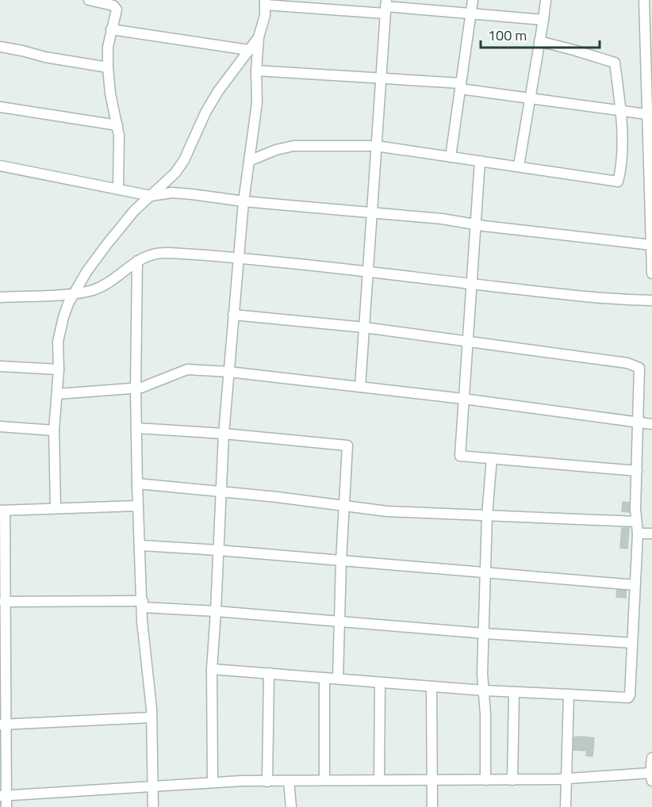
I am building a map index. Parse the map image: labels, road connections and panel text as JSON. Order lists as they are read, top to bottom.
{
  "scale_bar": "100 m"
}
